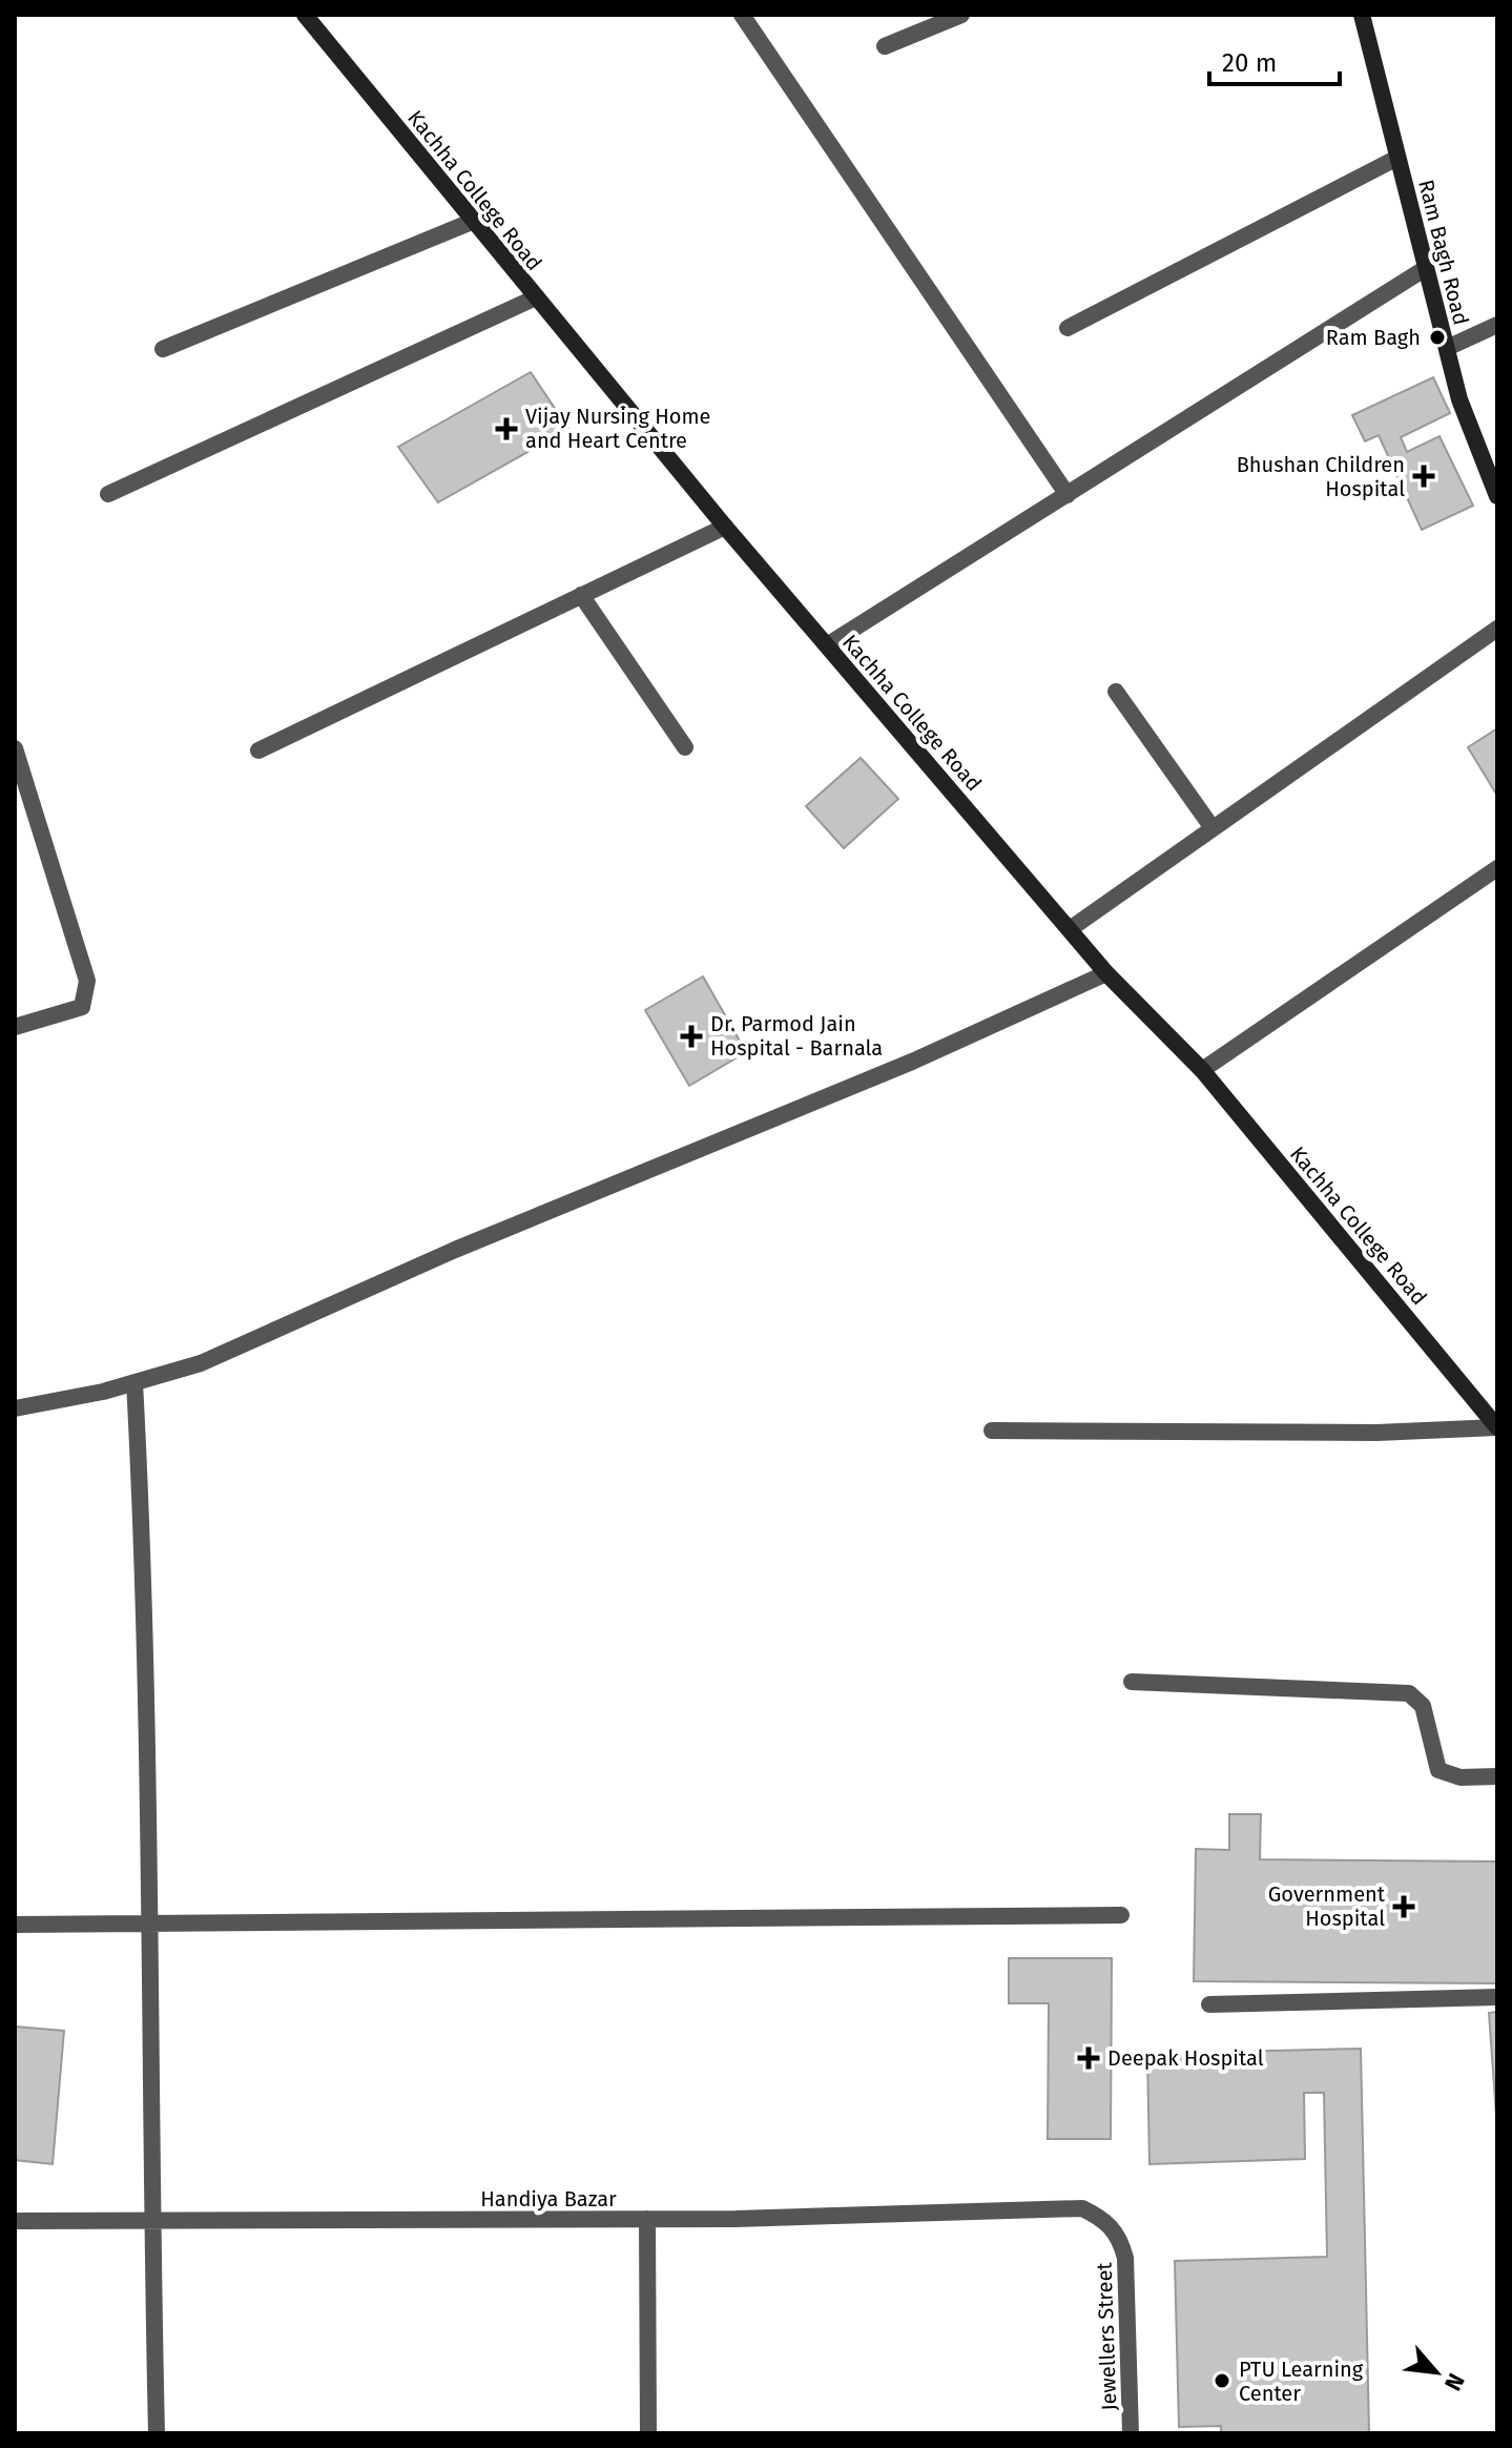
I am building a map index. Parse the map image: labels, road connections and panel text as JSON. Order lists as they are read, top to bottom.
{
  "streets": {
    "street": [
      "Kachha College Road",
      "Ram Bagh Road",
      "Handiya Bazar",
      "Jewellers Street"
    ]
  },
  "crossings": [
    ["Handiya Bazar", "Jewellers Street"]
  ],
  "places": {
    "other": ["Ram Bagh", "PTU Learning Center"],
    "health": [
      "Vijay Nursing Home and Heart Centre",
      "Bhushan Children Hospital",
      "Dr. Parmod Jain Hospital - Barnala",
      "Government Hospital",
      "Deepak Hospital"
    ]
  },
  "scale_bar": "20 m",
  "north": "bottom right"
}
